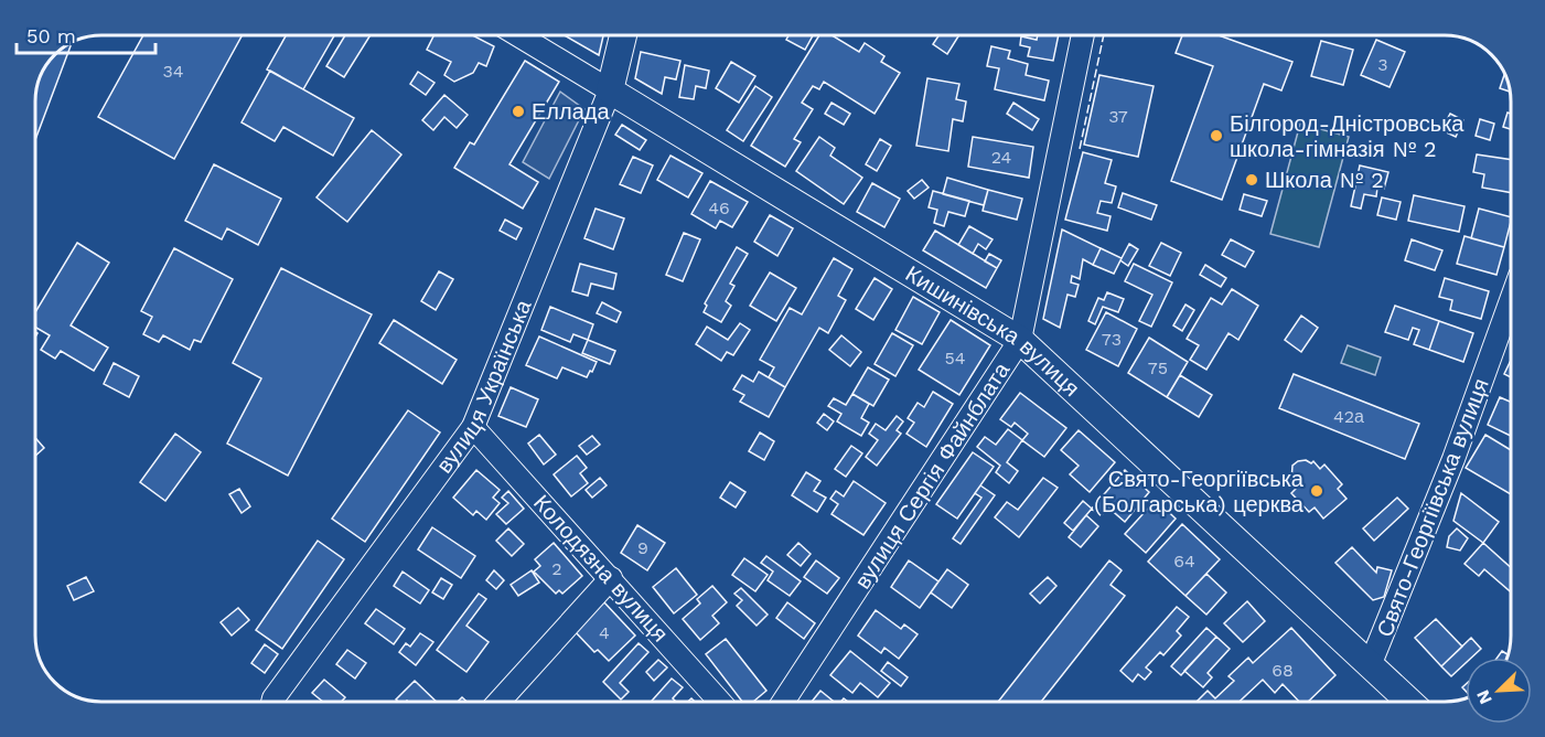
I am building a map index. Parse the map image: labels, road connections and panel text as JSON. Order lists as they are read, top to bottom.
{
  "streets": {
    "main road": ["Кишинівська вулиця", "вулиця Українська"],
    "street": ["вулиця Сергія Файнблата", "Свято-Георгіївська вулиця", "Колодязна вулиця"]
  },
  "crossings": [
    ["Кишинівська вулиця", "вулиця Українська"],
    ["Кишинівська вулиця", "вулиця Сергія Файнблата"],
    ["Кишинівська вулиця", "Свято-Георгіївська вулиця"],
    ["вулиця Українська", "Колодязна вулиця"]
  ],
  "places": [
    "Еллада",
    "Білгород-Дністровська школа-гімназія № 2",
    "Школа № 2",
    "Свято-Георгіївська (Болгарська) церква"
  ],
  "house_numbers": [
    "3",
    "34",
    "37",
    "24",
    "46",
    "73",
    "54",
    "75",
    "42а",
    "9",
    "64",
    "2",
    "4",
    "68"
  ],
  "scale_bar": "50 m",
  "north": "bottom left"
}
